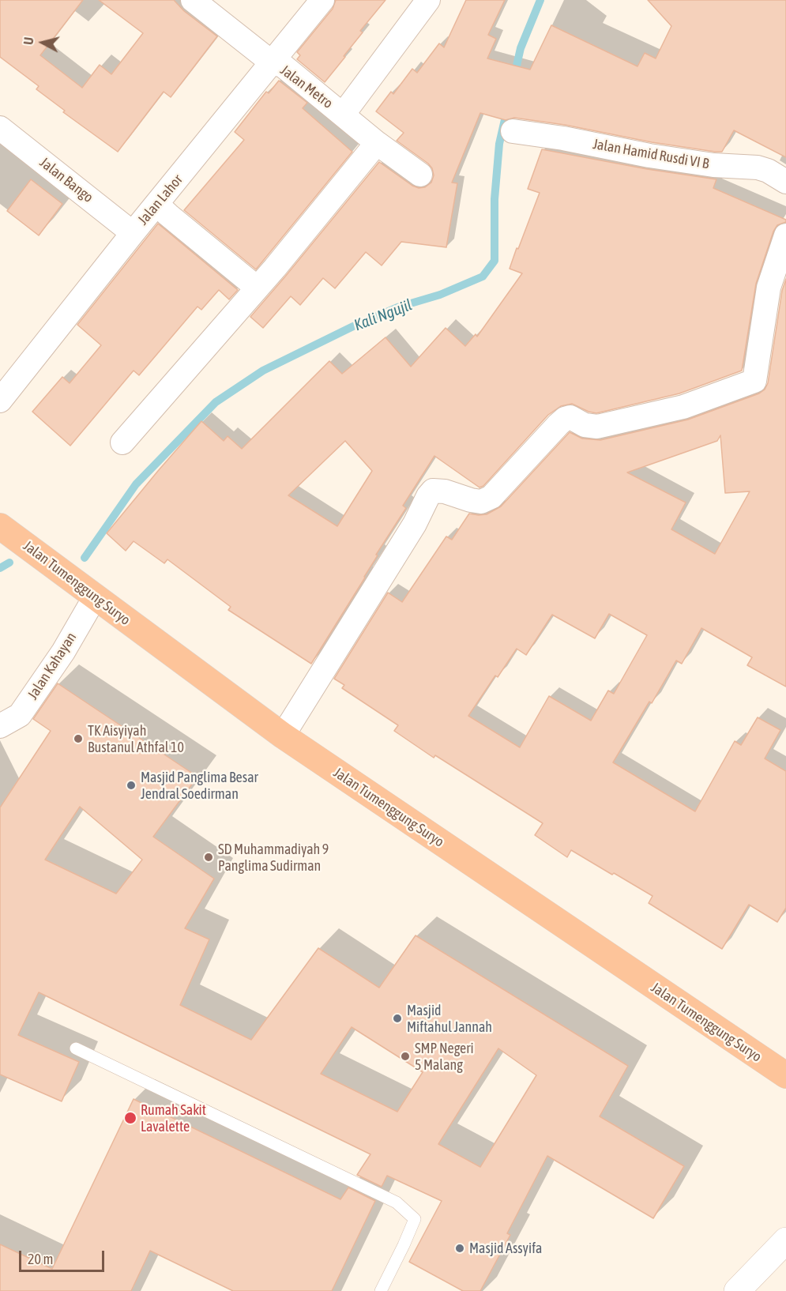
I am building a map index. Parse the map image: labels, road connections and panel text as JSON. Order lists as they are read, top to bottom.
{
  "streets": {
    "highway": ["Jalan Tumenggung Suryo"],
    "street": [
      "Jalan Metro",
      "Jalan Hamid Rusdi VI B",
      "Jalan Bango",
      "Jalan Lahor",
      "Jalan Kahayan"
    ]
  },
  "crossings": [
    ["Jalan Metro", "Jalan Lahor"],
    ["Jalan Bango", "Jalan Lahor"],
    ["Jalan Tumenggung Suryo", "Jalan Kahayan"]
  ],
  "water": ["Kali Ngujil"],
  "places": [
    "TK Aisyiyah Bustanul Athfal 10",
    "Masjid Panglima Besar Jendral Soedirman",
    "SD Muhammadiyah 9 Panglima Sudirman",
    "Masjid Miftahul Jannah",
    "SMP Negeri 5 Malang",
    "Rumah Sakit Lavalette",
    "Masjid Assyifa"
  ],
  "scale_bar": "20 m",
  "north": "left"
}
